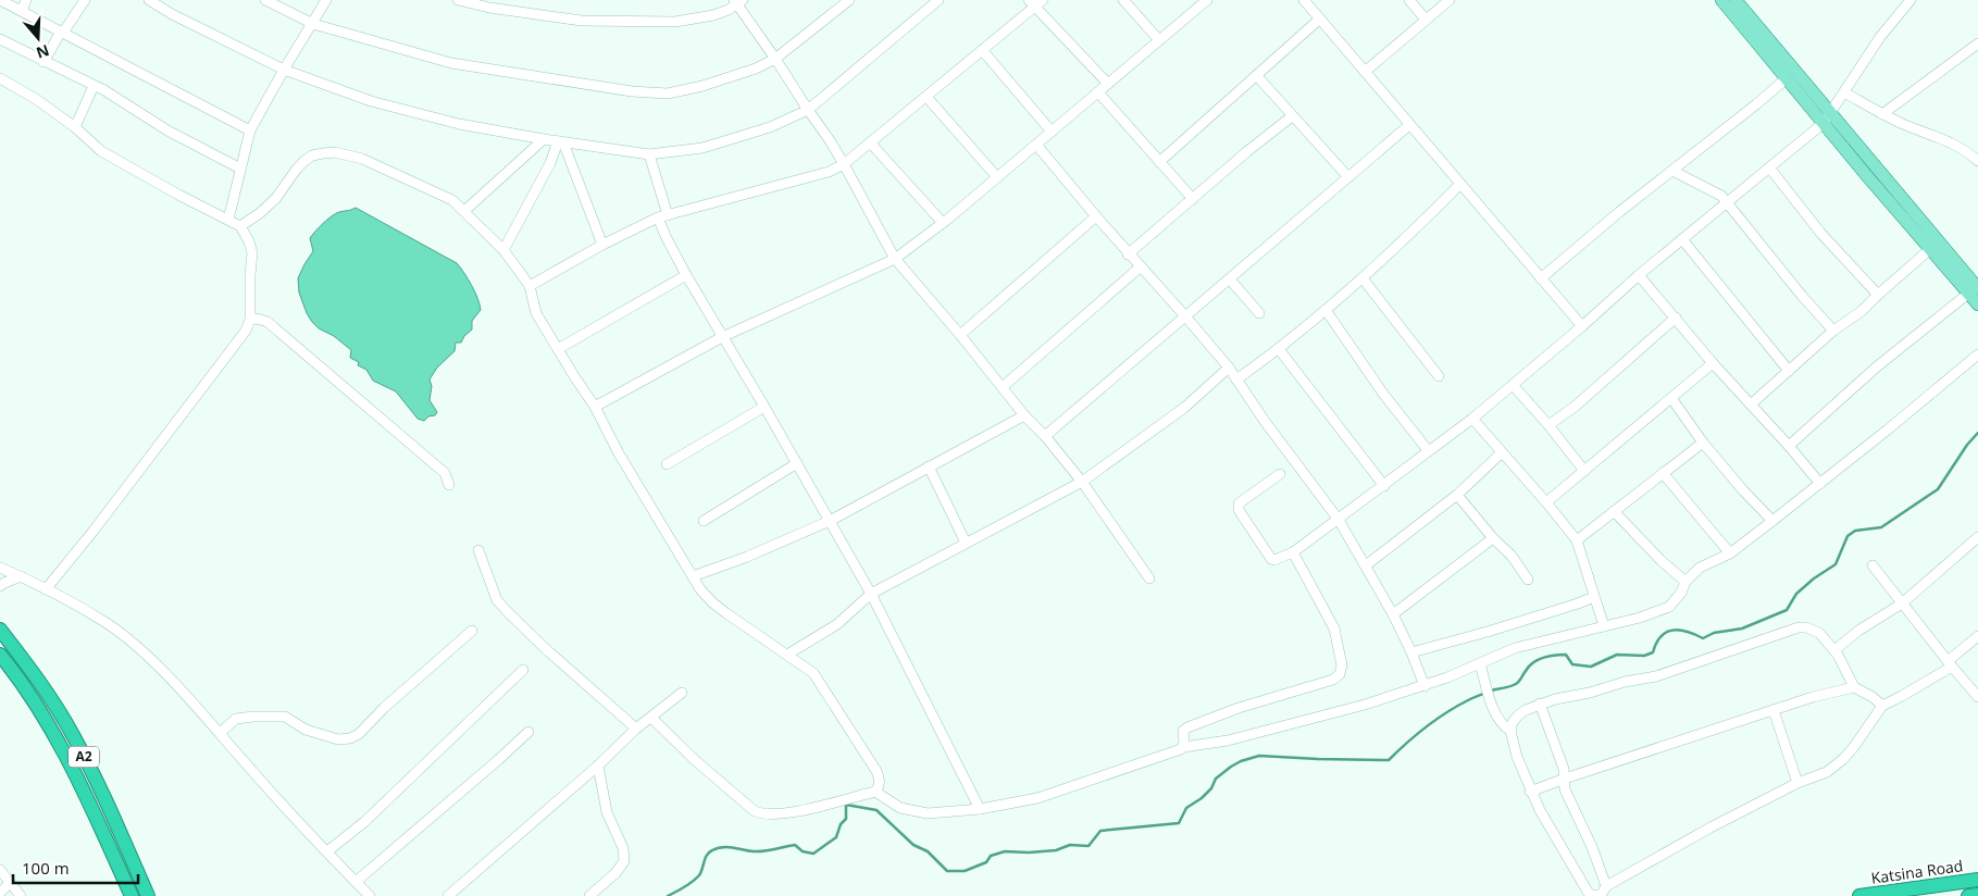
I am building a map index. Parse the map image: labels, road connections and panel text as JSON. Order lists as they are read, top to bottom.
{
  "streets": {
    "highway": ["A2", "Katsina Road"]
  },
  "scale_bar": "100 m",
  "north": "bottom"
}
